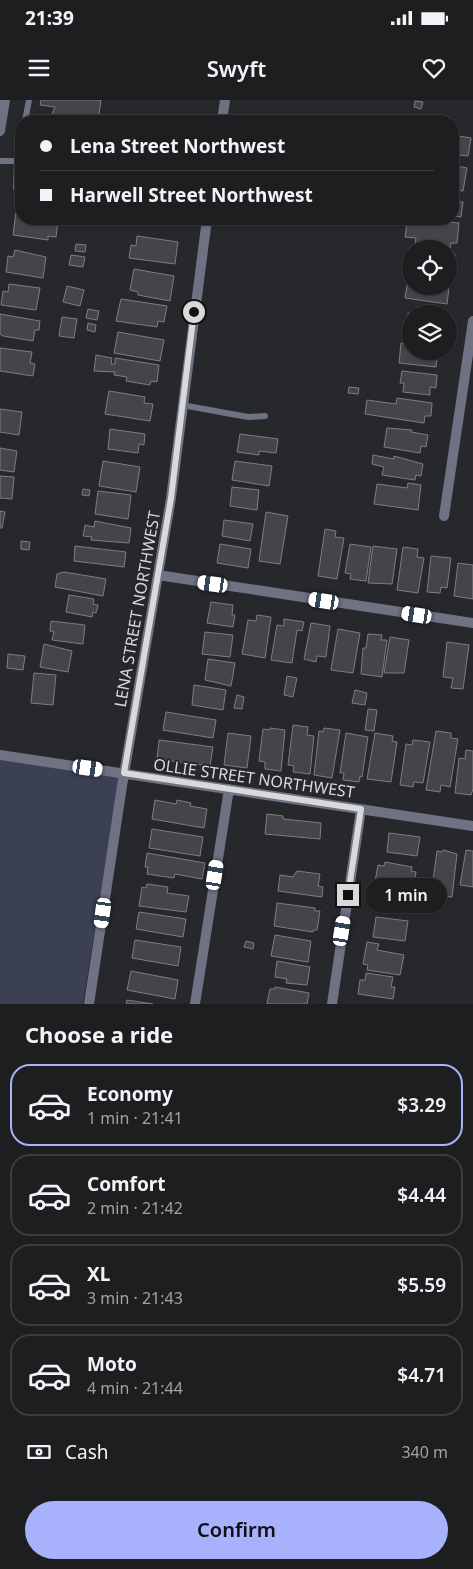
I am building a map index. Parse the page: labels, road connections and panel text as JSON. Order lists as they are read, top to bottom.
{
  "streets": {
    "street": ["LENA STREET NORTHWEST", "OLLIE STREET NORTHWEST"]
  },
  "crossings": [
    ["LENA STREET NORTHWEST", "OLLIE STREET NORTHWEST"]
  ],
  "page": {
    "status": "21:39",
    "header": "Swyft",
    "banner": ["Lena Street Northwest", "Harwell Street Northwest"],
    "bubble": "1 min",
    "heading": "Choose a ride",
    "list": [
      {
        "name": "Economy",
        "note": "1 min · 21:41",
        "value": "$3.29"
      },
      {
        "name": "Comfort",
        "note": "2 min · 21:42",
        "value": "$4.44"
      },
      {
        "name": "XL",
        "note": "3 min · 21:43",
        "value": "$5.59"
      },
      {
        "name": "Moto",
        "note": "4 min · 21:44",
        "value": "$4.71"
      }
    ],
    "pay": ["Cash", "340 m"],
    "buttons": "Confirm"
  }
}
